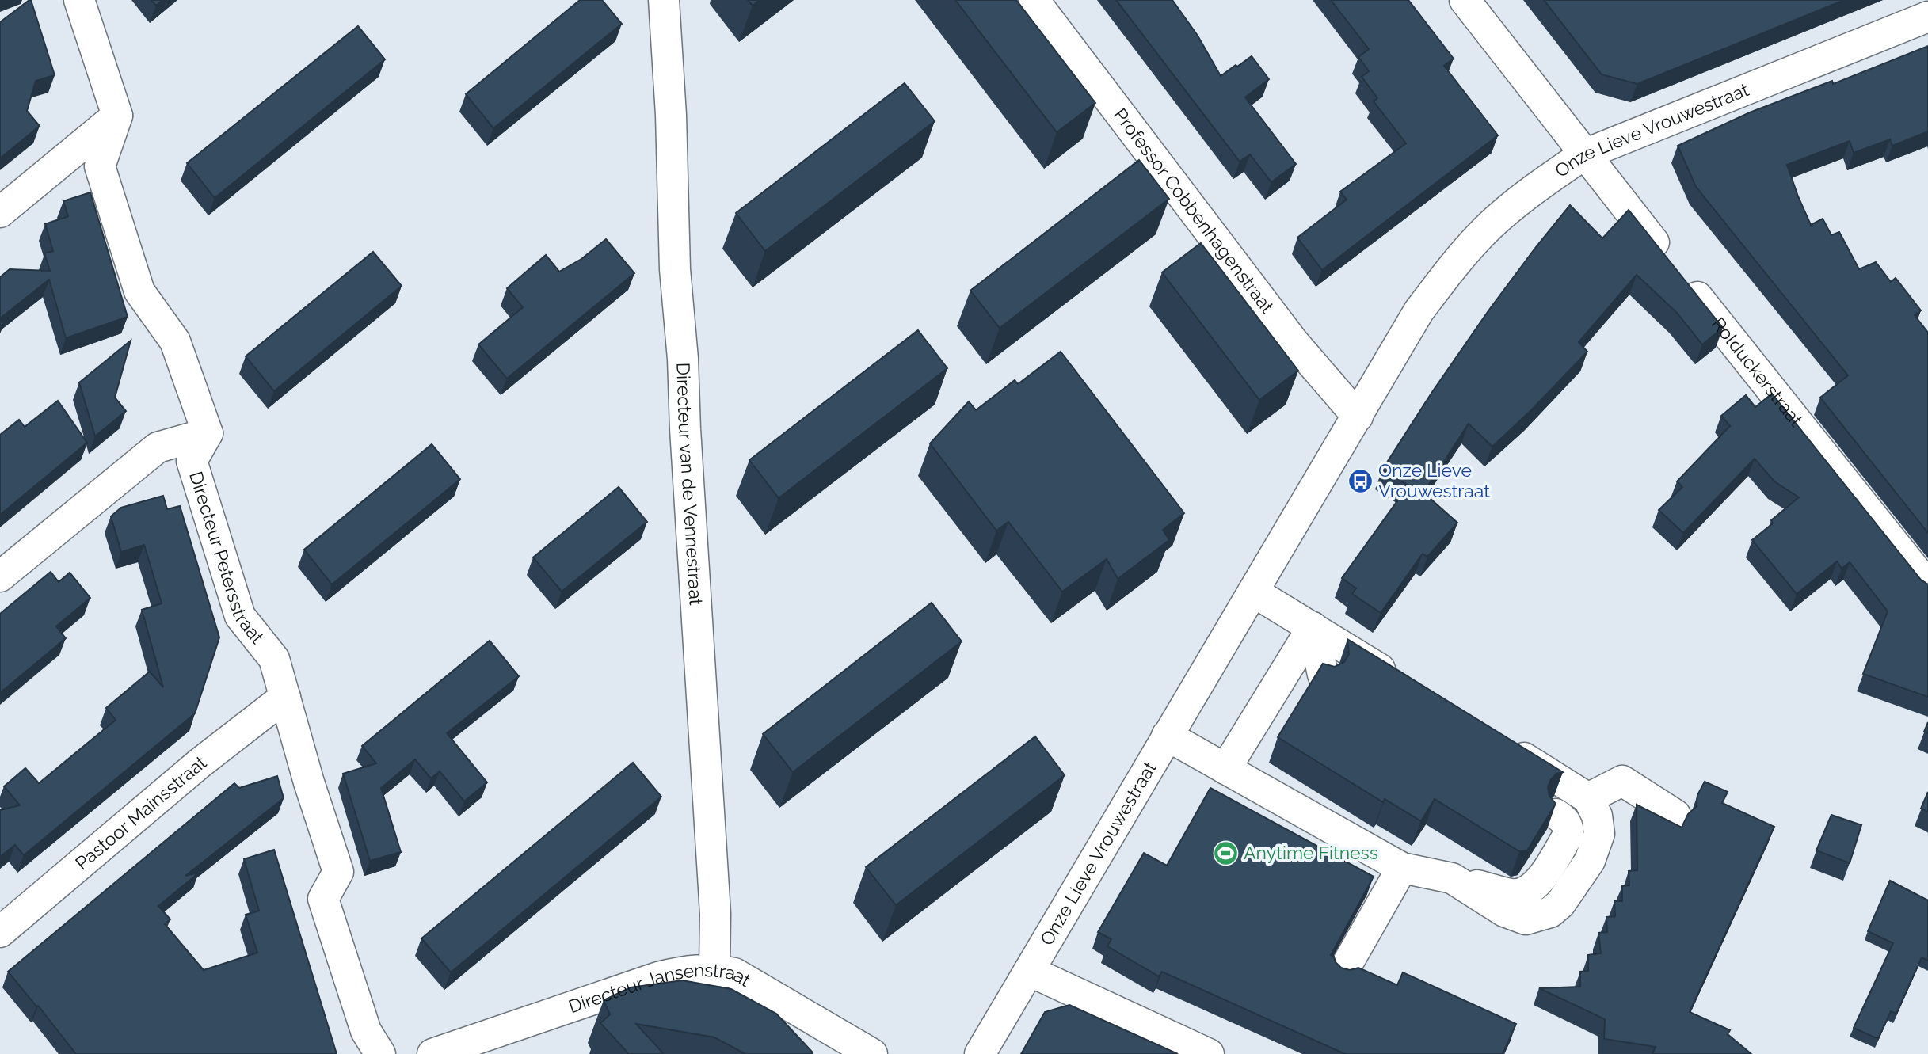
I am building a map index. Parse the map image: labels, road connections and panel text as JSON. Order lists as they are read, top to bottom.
{
  "streets": {
    "street": [
      "Onze Lieve Vrouwestraat",
      "Professor Cobbenhagenstraat",
      "Rolduckerstraat",
      "Directeur van de Vennestraat",
      "Directeur Petersstraat",
      "Pastoor Mainsstraat",
      "Directeur Jansenstraat"
    ]
  },
  "crossings": [
    ["Onze Lieve Vrouwestraat", "Professor Cobbenhagenstraat"],
    ["Onze Lieve Vrouwestraat", "Rolduckerstraat"],
    ["Directeur van de Vennestraat", "Directeur Jansenstraat"],
    ["Directeur Petersstraat", "Pastoor Mainsstraat"]
  ],
  "places": {
    "bus stop": ["Onze Lieve Vrouwestraat"],
    "sports": ["Anytime Fitness"]
  }
}
